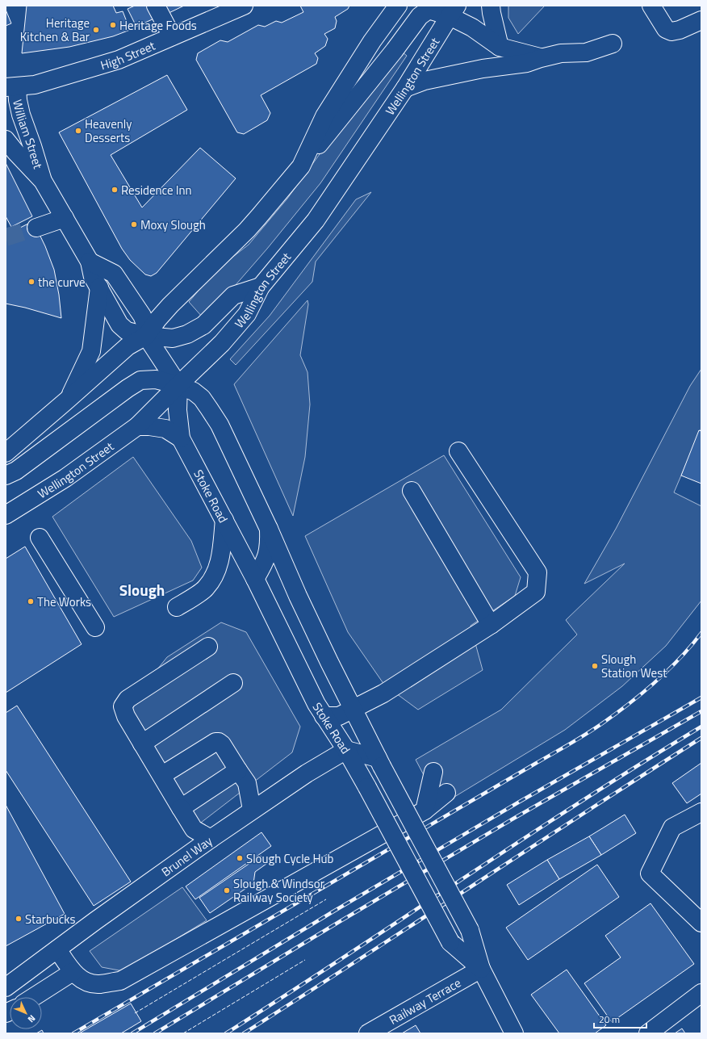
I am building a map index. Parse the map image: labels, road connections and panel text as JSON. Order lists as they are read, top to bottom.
{
  "streets": {
    "main road": [
      "High Street",
      "Wellington Street",
      "William Street",
      "Stoke Road",
      "Brunel Way",
      "Railway Terrace"
    ]
  },
  "crossings": [
    ["High Street", "William Street"],
    ["Wellington Street", "William Street"],
    ["Wellington Street", "Stoke Road"],
    ["Stoke Road", "Brunel Way"],
    ["Stoke Road", "Railway Terrace"]
  ],
  "districts": ["Slough"],
  "places": [
    "Heritage Foods",
    "Heritage Kitchen & Bar",
    "Heavenly Desserts",
    "Residence Inn",
    "Moxy Slough",
    "the curve",
    "The Works",
    "Slough Station West",
    "Slough Cycle Hub",
    "Slough & Windsor Railway Society",
    "Starbucks"
  ],
  "scale_bar": "20 m",
  "north": "bottom right"
}
